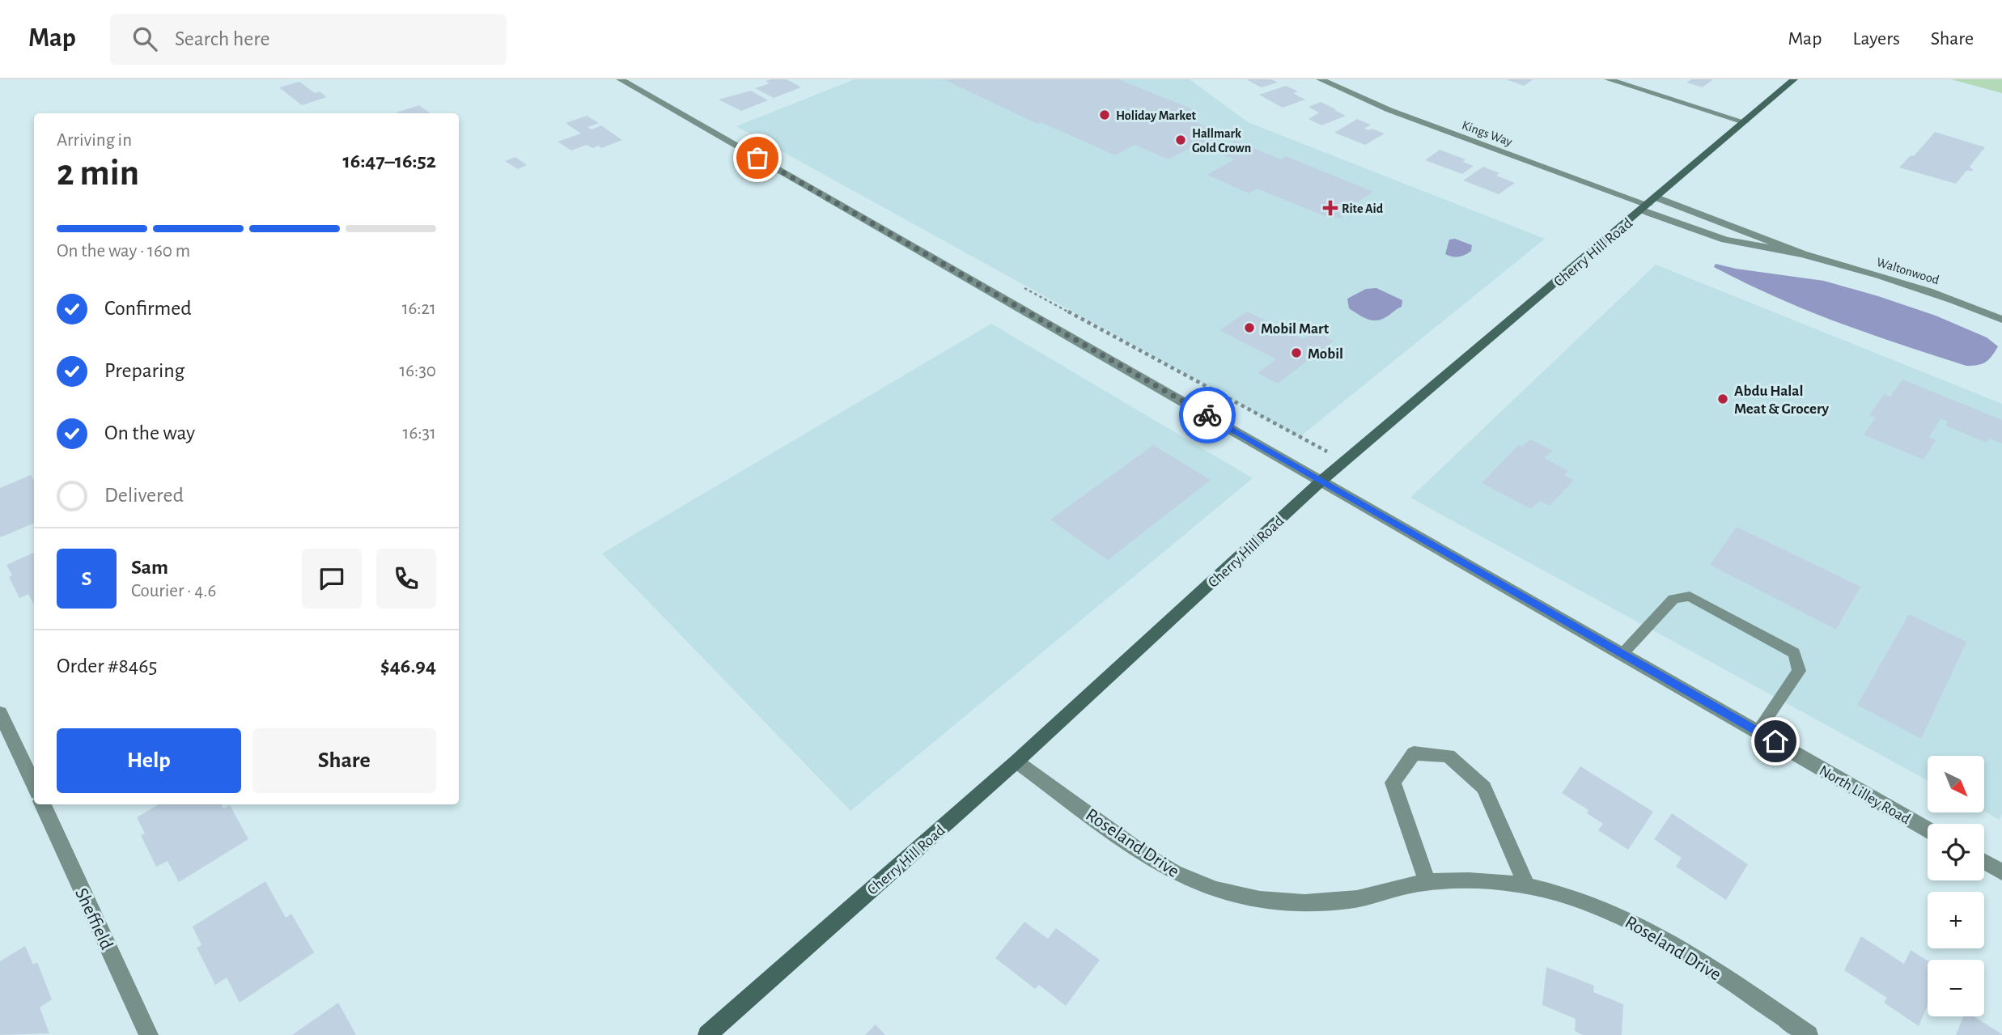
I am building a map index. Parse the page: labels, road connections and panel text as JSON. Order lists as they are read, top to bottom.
{
  "streets": {
    "main road": ["Cherry Hill Road"],
    "street": [
      "Kings Way",
      "Waltonwood",
      "North Lilley Road",
      "Roseland Drive",
      "Sheffield"
    ]
  },
  "crossings": [
    ["Kings Way", "Cherry Hill Road"],
    ["Kings Way", "Waltonwood"],
    ["Cherry Hill Road", "Waltonwood"],
    ["Cherry Hill Road", "North Lilley Road"],
    ["Cherry Hill Road", "Roseland Drive"]
  ],
  "places": {
    "other": [
      "Holiday Market",
      "Hallmark Gold Crown",
      "Mobil Mart",
      "Mobil",
      "Abdu Halal Meat & Grocery"
    ],
    "health": ["Rite Aid"]
  },
  "north": "bottom right",
  "page": {
    "header": "Map",
    "search": "Search here",
    "nav": ["Map", "Layers", "Share"],
    "heading": ["2 min", "Arriving in", "16:47–16:52"],
    "panel": [
      "Sam",
      "Courier · 4.6",
      "Order #8465",
      "$46.94"
    ],
    "bar": "On the way · 160 m",
    "list": [
      ["Confirmed", "16:21"],
      ["Preparing", "16:30"],
      ["On the way", "16:31"],
      "Delivered"
    ],
    "round": "S",
    "buttons": ["Help", "Share"],
    "map_buttons": ["+", "−"]
  }
}
